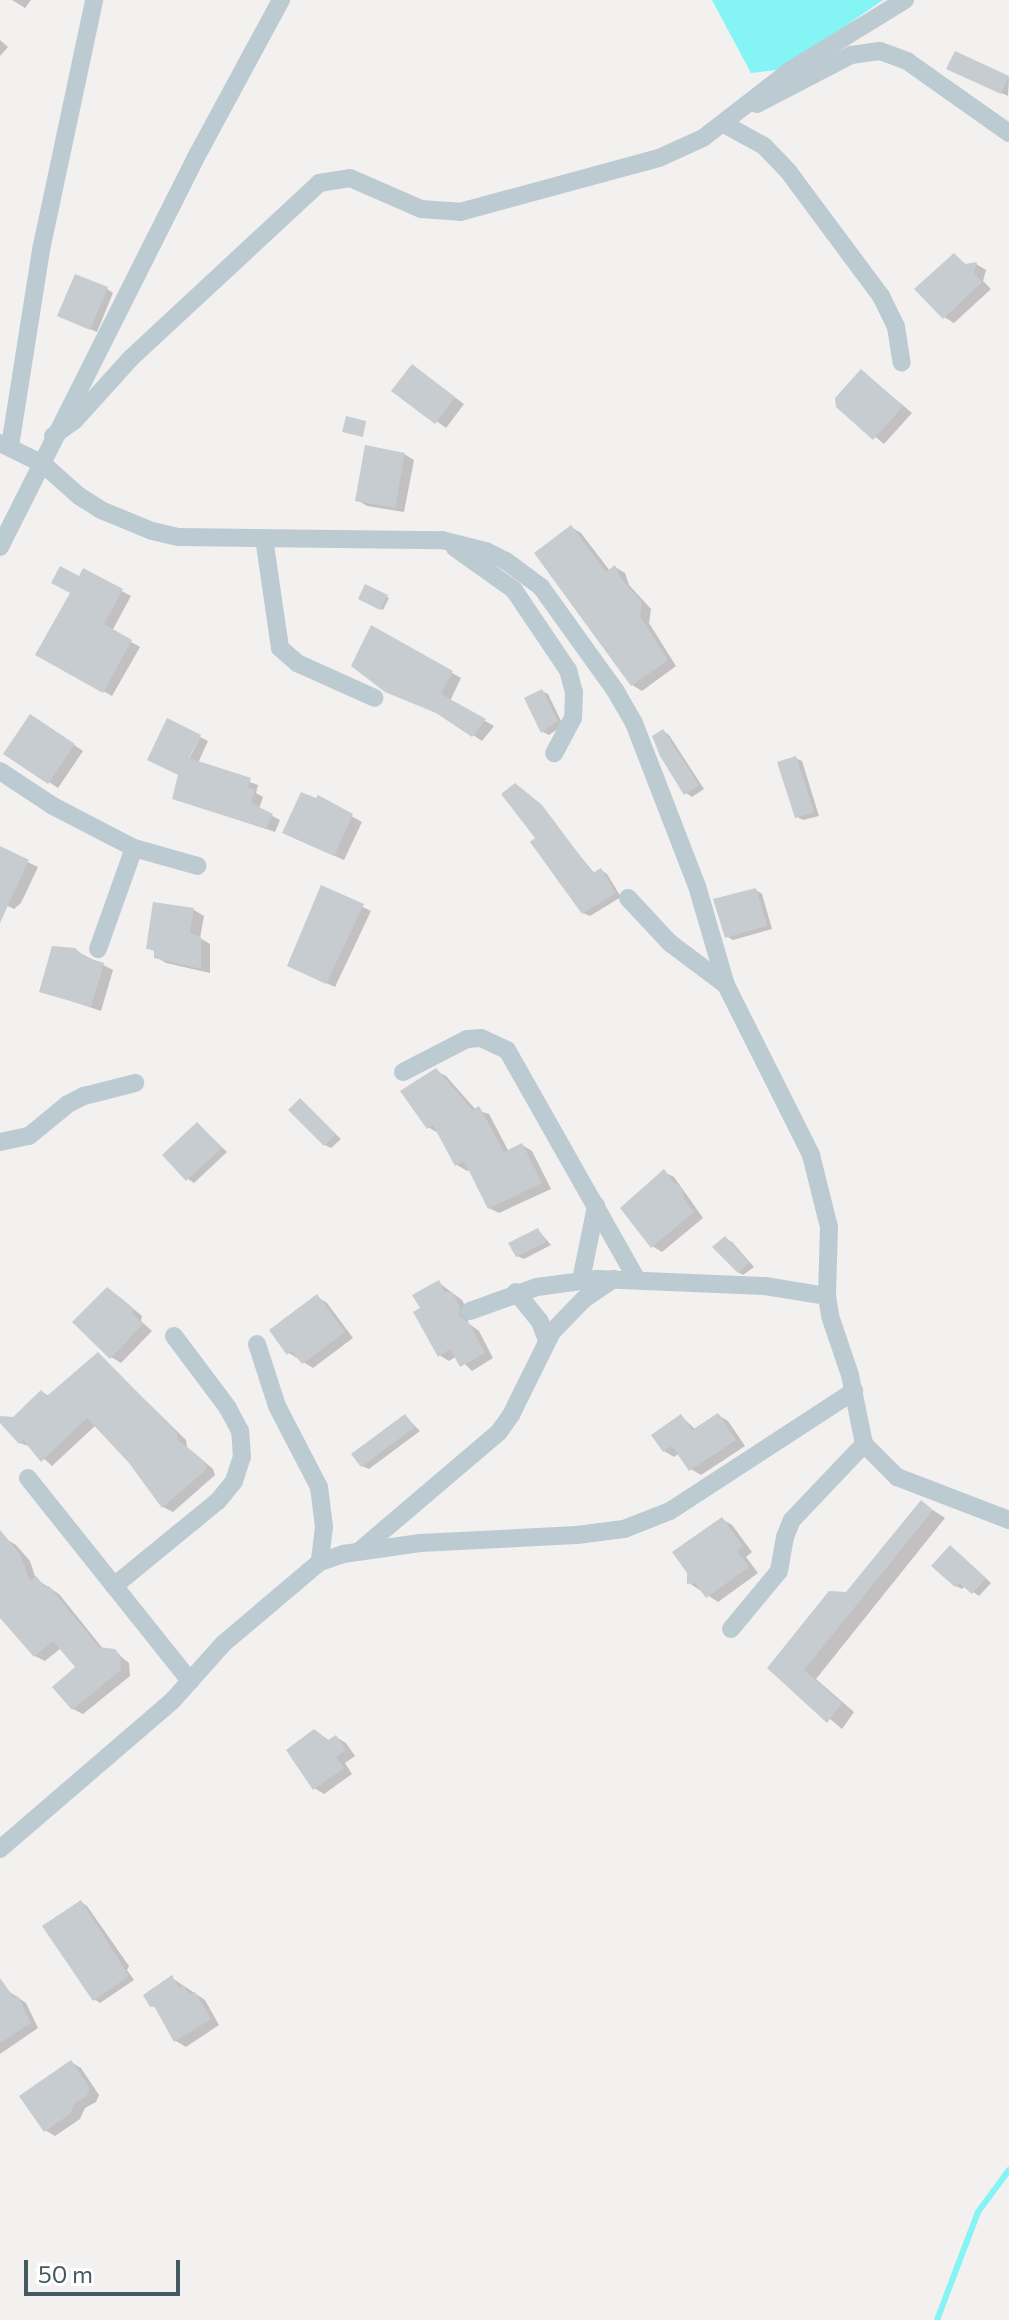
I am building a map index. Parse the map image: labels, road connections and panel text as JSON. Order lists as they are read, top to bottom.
{
  "scale_bar": "50 m"
}
